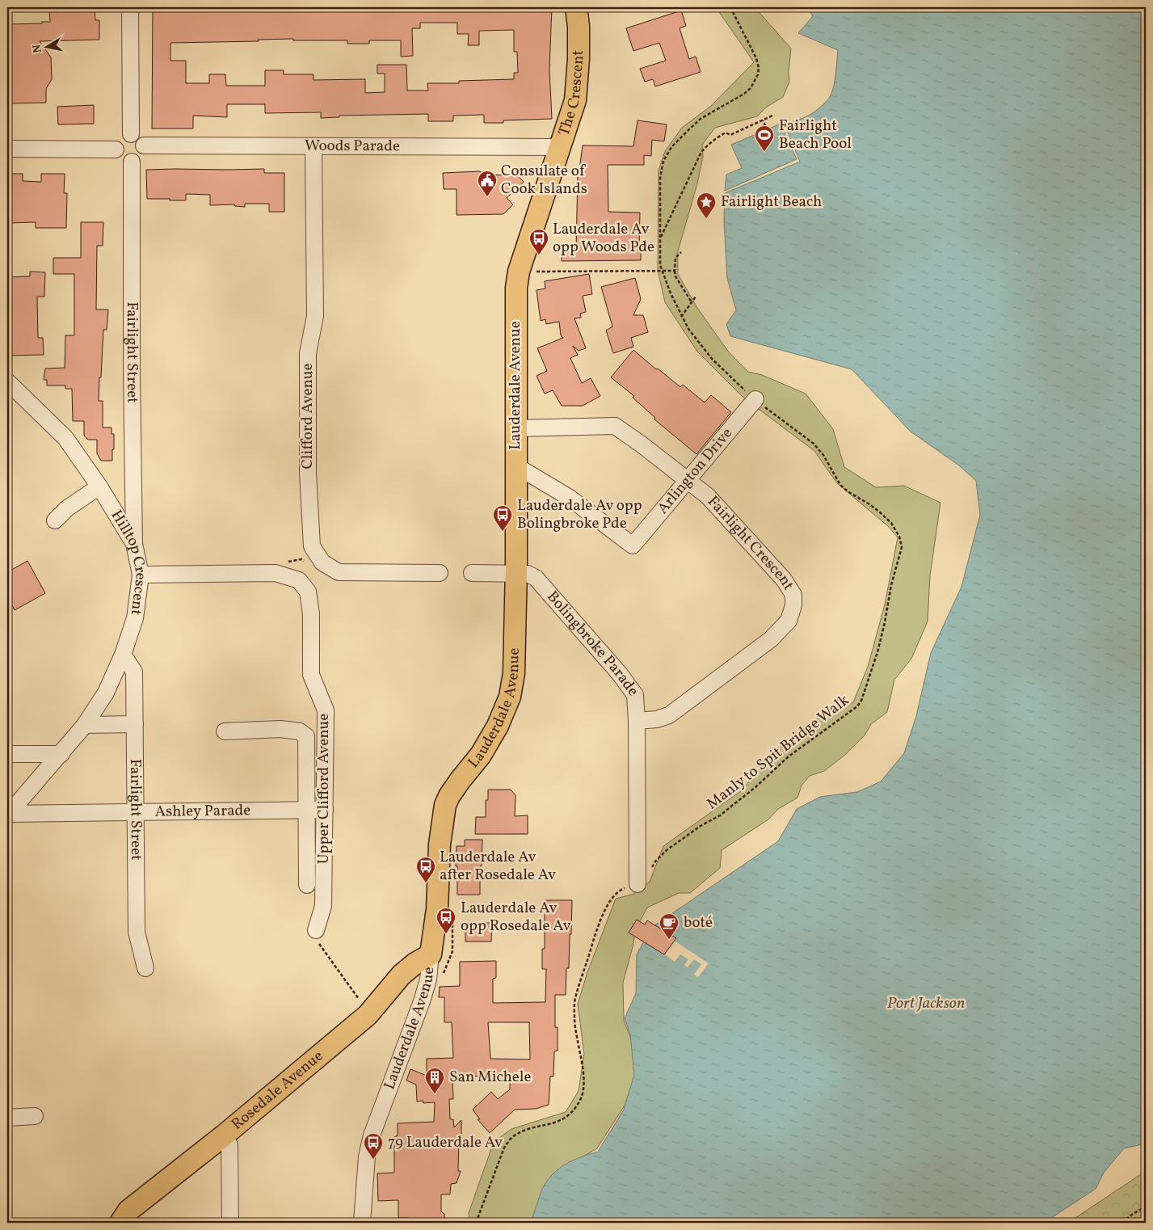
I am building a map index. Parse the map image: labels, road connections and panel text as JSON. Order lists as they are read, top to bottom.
{
  "streets": {
    "main road": ["The Crescent", "Lauderdale Avenue", "Rosedale Avenue"],
    "street": [
      "Woods Parade",
      "Fairlight Street",
      "Clifford Avenue",
      "Arlington Drive",
      "Fairlight Crescent",
      "Hilltop Crescent",
      "Bolingbroke Parade",
      "Upper Clifford Avenue",
      "Ashley Parade"
    ],
    "path": ["Manly to Spit Bridge Walk"]
  },
  "crossings": [
    ["The Crescent", "Woods Parade"],
    ["The Crescent", "Lauderdale Avenue"],
    ["Woods Parade", "Fairlight Street"],
    ["Woods Parade", "Clifford Avenue"],
    ["Fairlight Street", "Hilltop Crescent"],
    ["Fairlight Street", "Ashley Parade"],
    ["Lauderdale Avenue", "Arlington Drive"],
    ["Lauderdale Avenue", "Fairlight Crescent"],
    ["Lauderdale Avenue", "Bolingbroke Parade"],
    ["Lauderdale Avenue", "Rosedale Avenue"],
    ["Arlington Drive", "Fairlight Crescent"],
    ["Arlington Drive", "Manly to Spit Bridge Walk"],
    ["Fairlight Crescent", "Bolingbroke Parade"],
    ["Hilltop Crescent", "Upper Clifford Avenue"],
    ["Hilltop Crescent", "Ashley Parade"],
    ["Bolingbroke Parade", "Manly to Spit Bridge Walk"],
    ["Upper Clifford Avenue", "Ashley Parade"]
  ],
  "water": ["Port Jackson"],
  "places": {
    "sports": ["Fairlight Beach Pool"],
    "public building": ["Consulate of Cook Islands"],
    "place": ["Fairlight Beach"],
    "bus stop": [
      "Lauderdale Av opp Woods Pde",
      "Lauderdale Av opp Bolingbroke Pde",
      "Lauderdale Av after Rosedale Av",
      "Lauderdale Av opp Rosedale Av",
      "79 Lauderdale Av"
    ],
    "cafe": ["boté"],
    "building": ["San Michele"]
  },
  "north": "left"
}
